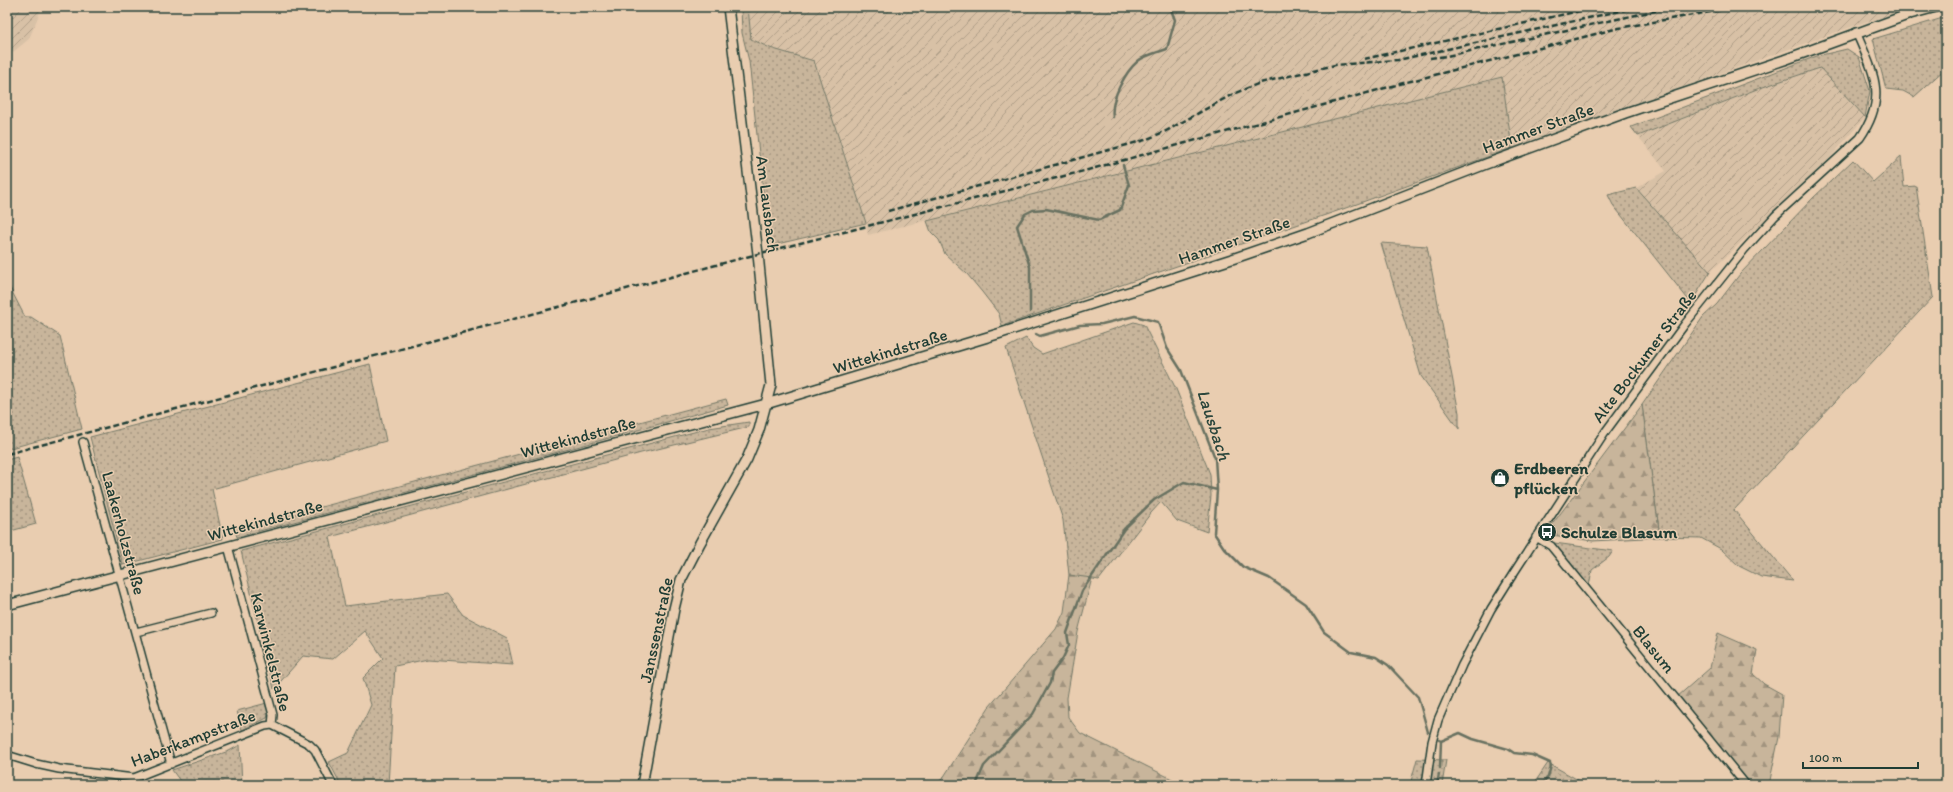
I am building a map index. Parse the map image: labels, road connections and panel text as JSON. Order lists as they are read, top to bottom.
{
  "streets": {
    "main road": [
      "Hammer Straße",
      "Am Lausbach",
      "Wittekindstraße",
      "Janssenstraße"
    ],
    "street": [
      "Alte Bockumer Straße",
      "Laakerholzstraße",
      "Blasum",
      "Karwinkelstraße",
      "Haberkampstraße"
    ]
  },
  "crossings": [
    ["Hammer Straße", "Wittekindstraße"],
    ["Hammer Straße", "Alte Bockumer Straße"],
    ["Am Lausbach", "Wittekindstraße"],
    ["Am Lausbach", "Janssenstraße"],
    ["Wittekindstraße", "Laakerholzstraße"],
    ["Wittekindstraße", "Janssenstraße"],
    ["Wittekindstraße", "Karwinkelstraße"],
    ["Alte Bockumer Straße", "Blasum"],
    ["Laakerholzstraße", "Haberkampstraße"],
    ["Karwinkelstraße", "Haberkampstraße"]
  ],
  "water": ["Lausbach"],
  "places": {
    "shop": ["Erdbeeren pflücken"],
    "bus stop": ["Schulze Blasum"]
  },
  "scale_bar": "100 m"
}
